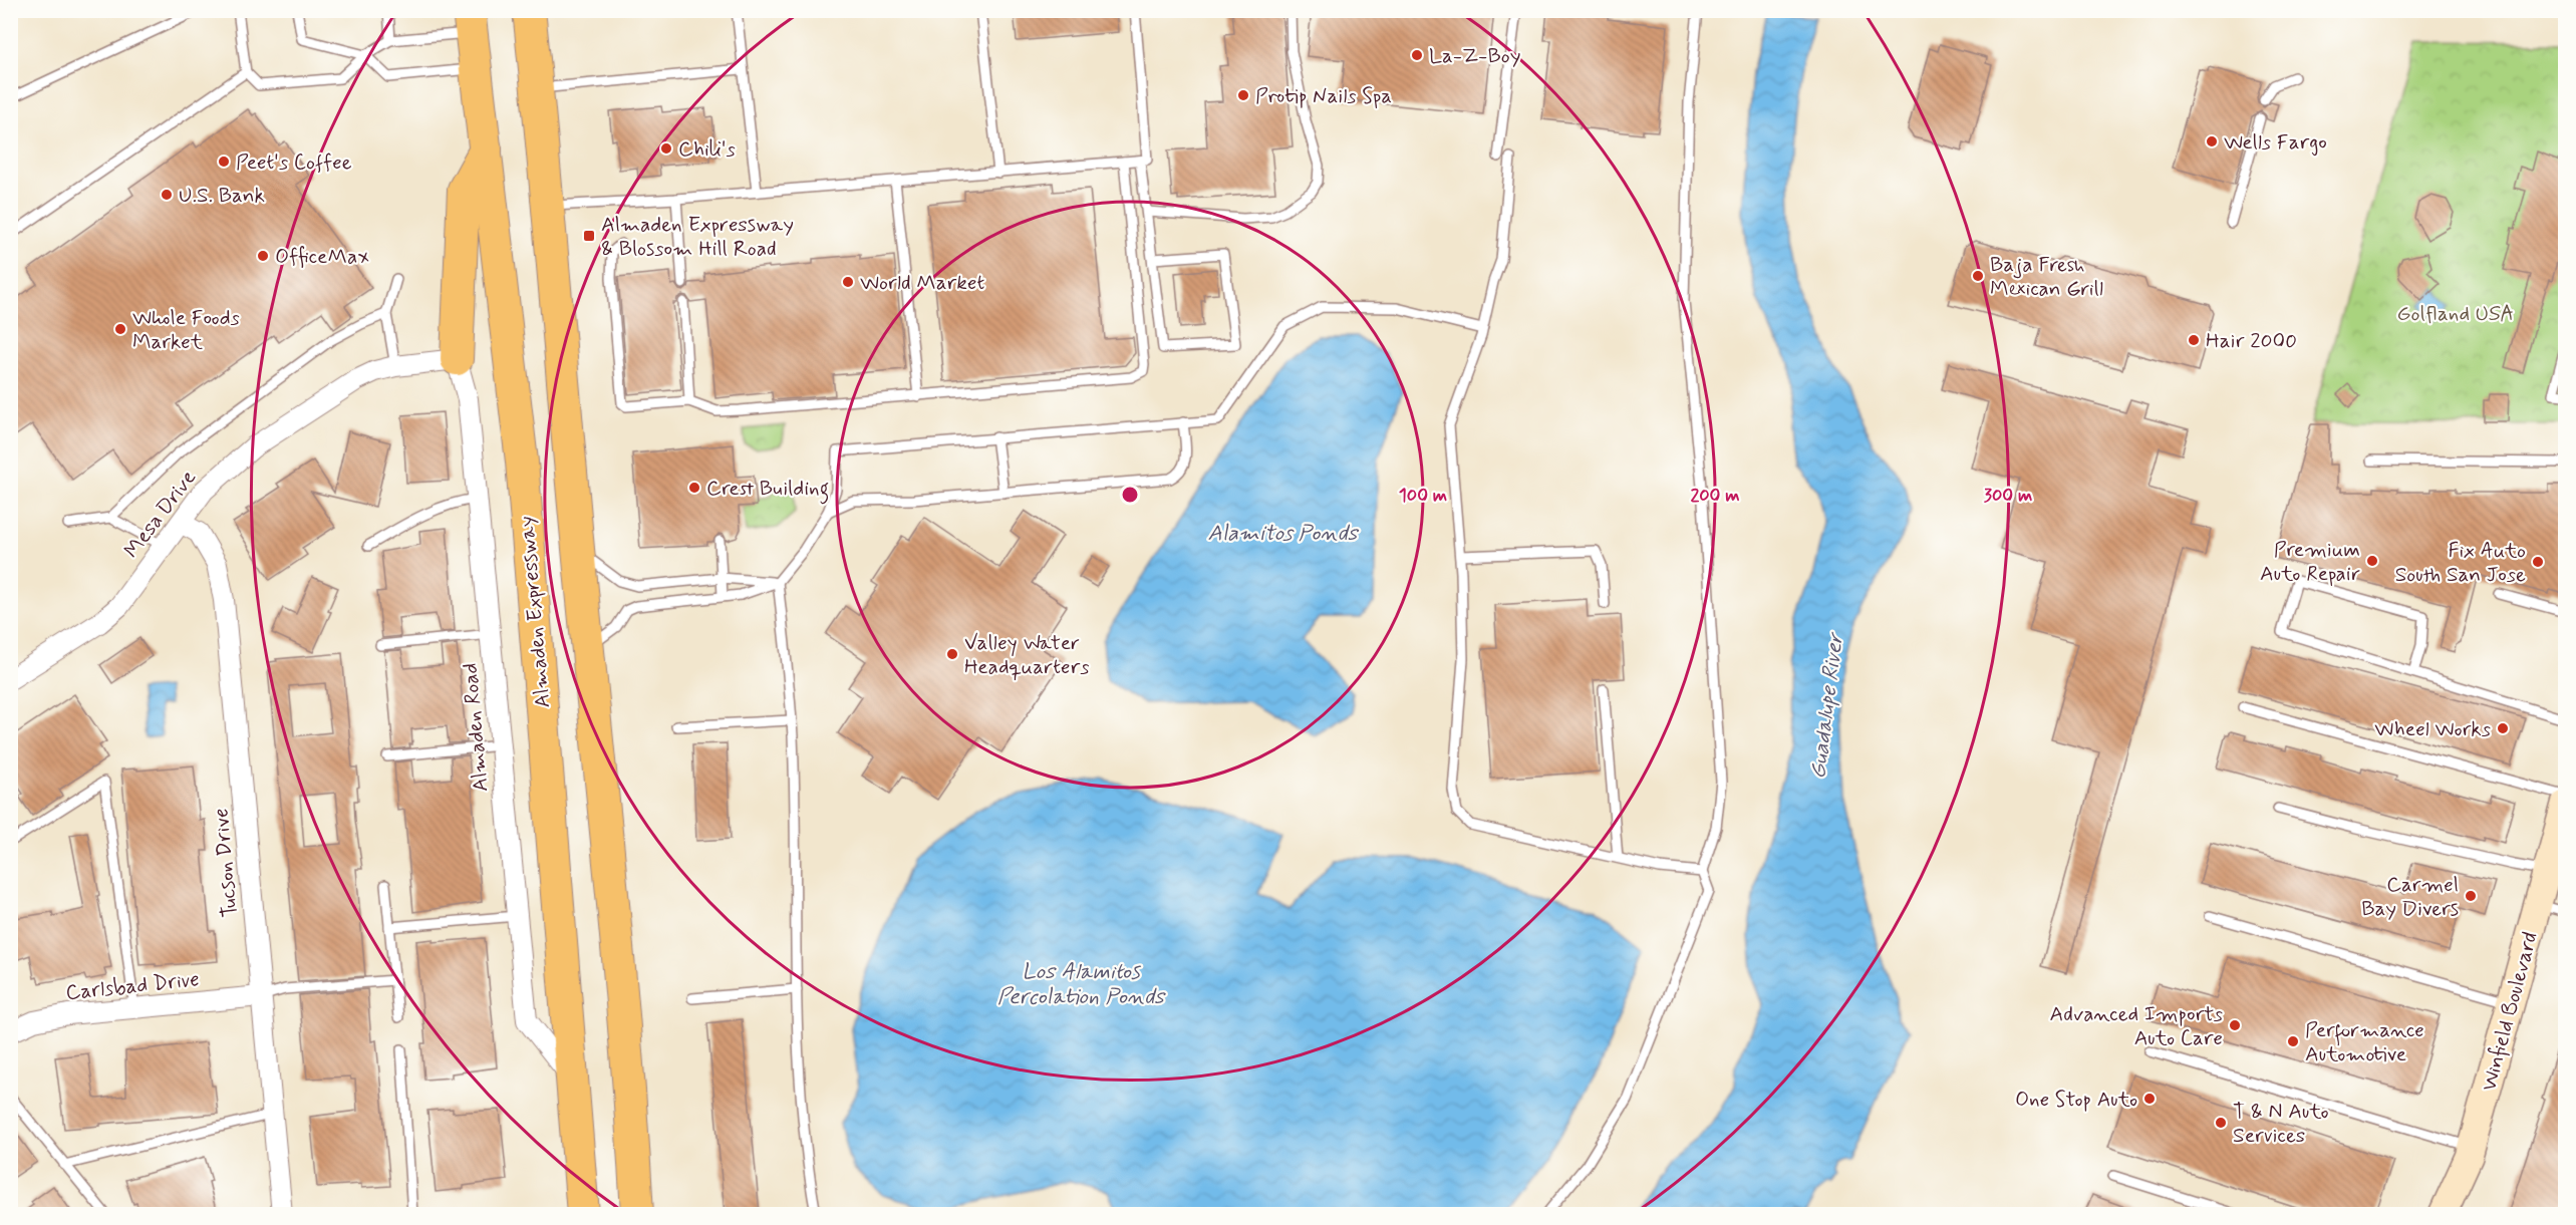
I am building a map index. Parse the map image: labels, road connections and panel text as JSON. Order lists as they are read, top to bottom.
{
  "streets": {
    "main road": ["Almaden Expressway"],
    "street": [
      "Mesa Drive",
      "Almaden Road",
      "Tucson Drive",
      "Carlsbad Drive",
      "Winfield Boulevard"
    ]
  },
  "crossings": [
    ["Mesa Drive", "Almaden Road"],
    ["Mesa Drive", "Tucson Drive"],
    ["Almaden Expressway", "Almaden Road"],
    ["Tucson Drive", "Carlsbad Drive"]
  ],
  "water": ["Alamitos Ponds", "Guadalupe River", "Los Alamitos Percolation Ponds"],
  "parks": ["Golfland USA"],
  "places": {
    "other": [
      "La-Z-Boy",
      "Protip Nails Spa",
      "Wells Fargo",
      "Chili's",
      "Peet's Coffee",
      "U.S. Bank",
      "OfficeMax",
      "Baja Fresh Mexican Grill",
      "World Market",
      "Whole Foods Market",
      "Hair 2000",
      "Crest Building",
      "Premium Auto Repair",
      "Fix Auto South San Jose",
      "Valley Water Headquarters",
      "Wheel Works",
      "Carmel Bay Divers",
      "Advanced Imports Auto Care",
      "Performance Automotive",
      "One Stop Auto",
      "T & N Auto Services"
    ],
    "transit": ["Almaden Expressway & Blossom Hill Road"]
  },
  "rings": ["100 m", "200 m", "300 m"]
}
